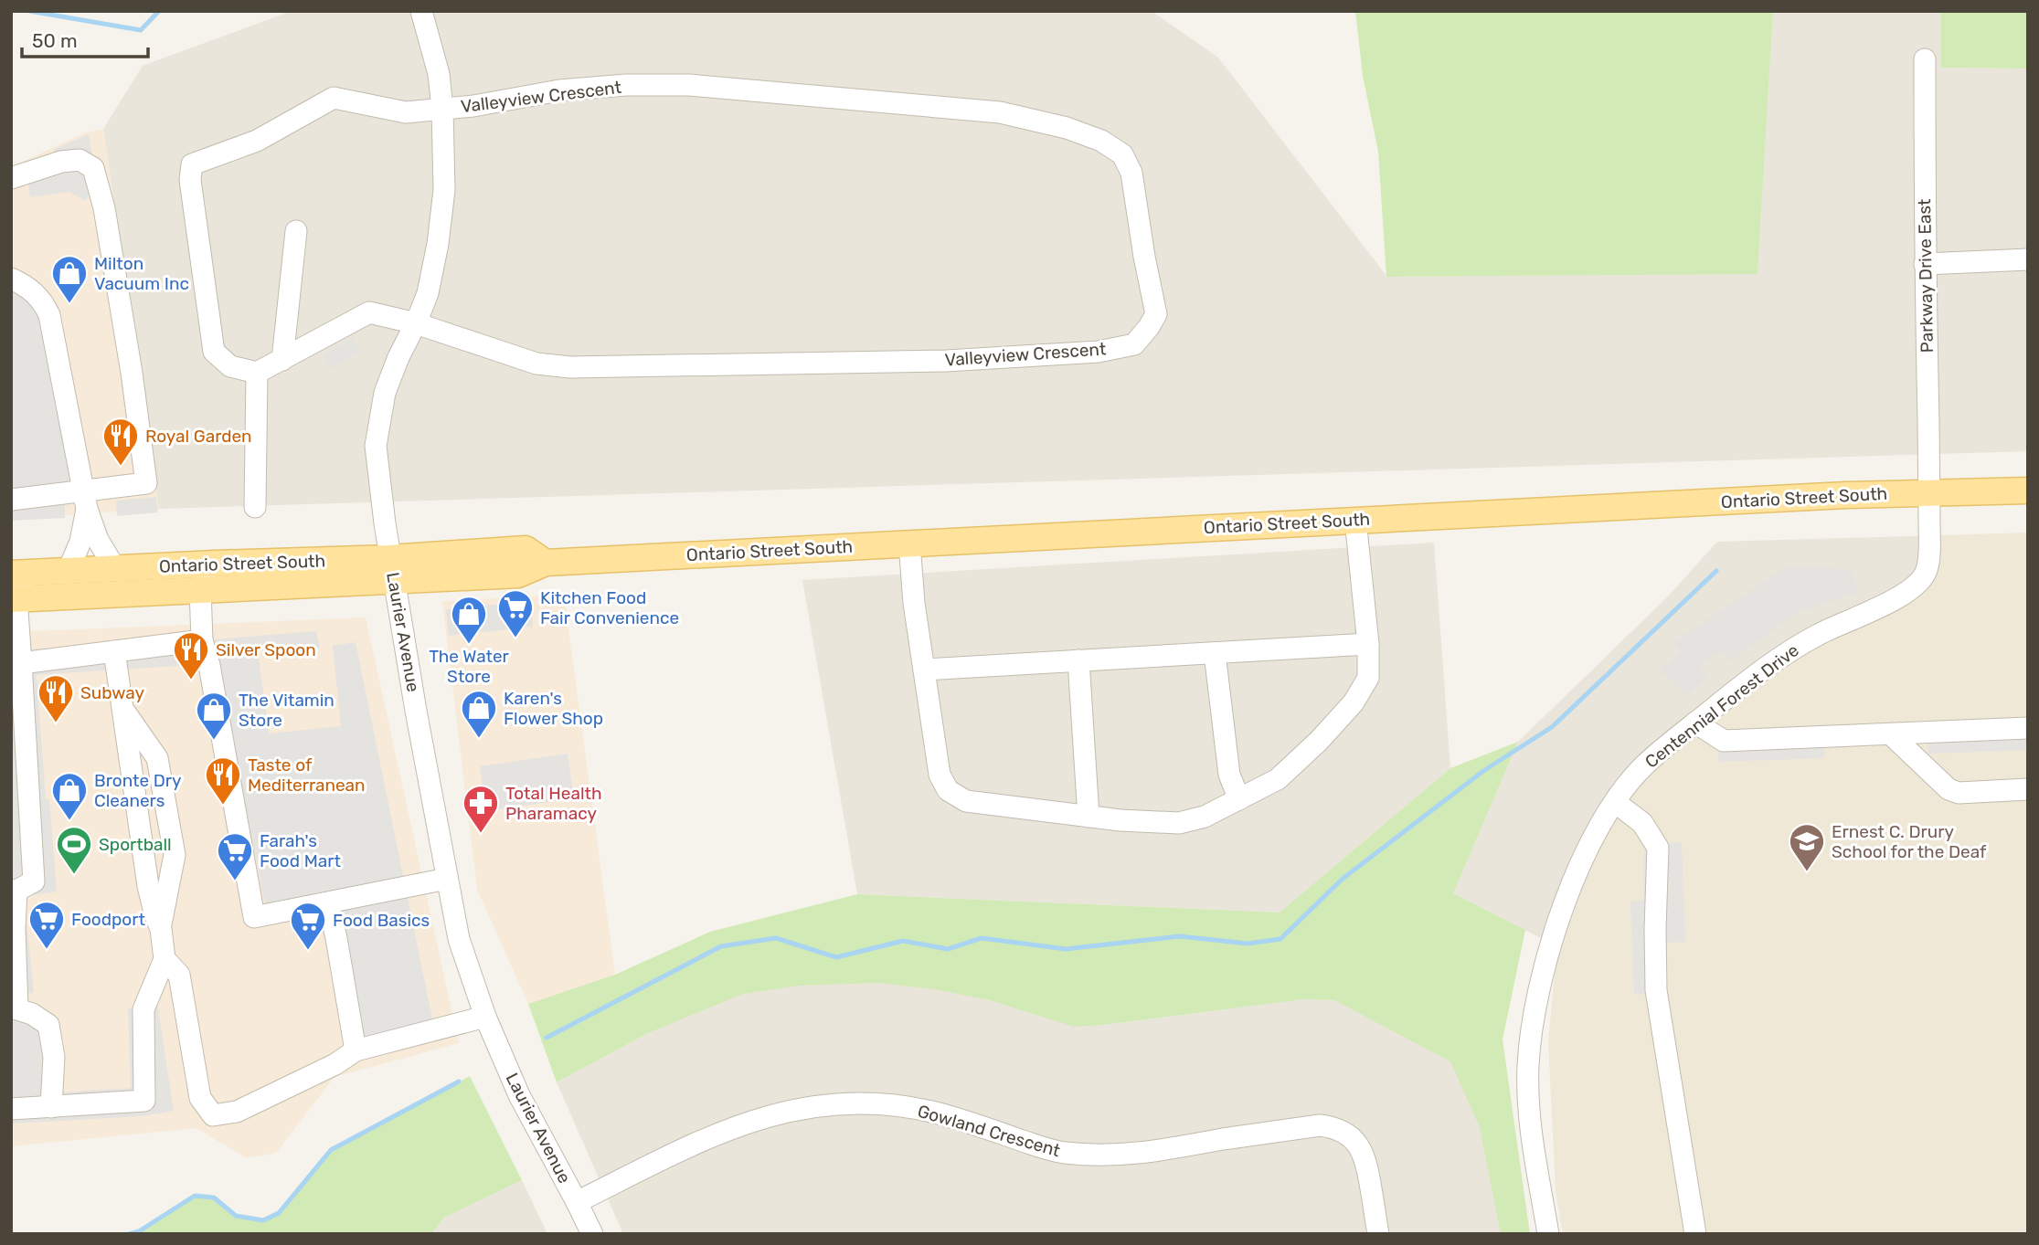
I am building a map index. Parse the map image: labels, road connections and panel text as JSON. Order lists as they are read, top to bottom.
{
  "streets": {
    "main road": ["Ontario Street South"],
    "street": [
      "Valleyview Crescent",
      "Parkway Drive East",
      "Laurier Avenue",
      "Centennial Forest Drive",
      "Gowland Crescent"
    ]
  },
  "crossings": [
    ["Valleyview Crescent", "Laurier Avenue"],
    ["Parkway Drive East", "Ontario Street South"],
    ["Parkway Drive East", "Centennial Forest Drive"],
    ["Ontario Street South", "Laurier Avenue"],
    ["Ontario Street South", "Centennial Forest Drive"],
    ["Laurier Avenue", "Gowland Crescent"]
  ],
  "places": {
    "shop": [
      "Milton Vacuum Inc",
      "The Water Store",
      "Karen's Flower Shop",
      "The Vitamin Store",
      "Bronte Dry Cleaners"
    ],
    "restaurant": [
      "Royal Garden",
      "Silver Spoon",
      "Subway",
      "Taste of Mediterranean"
    ],
    "supermarket": [
      "Kitchen Food Fair Convenience",
      "Farah's Food Mart",
      "Foodport",
      "Food Basics"
    ],
    "pharmacy": ["Total Health Pharamacy"],
    "school or university": ["Ernest C. Drury School for the Deaf"],
    "sports": ["Sportball"]
  },
  "scale_bar": "50 m"
}
